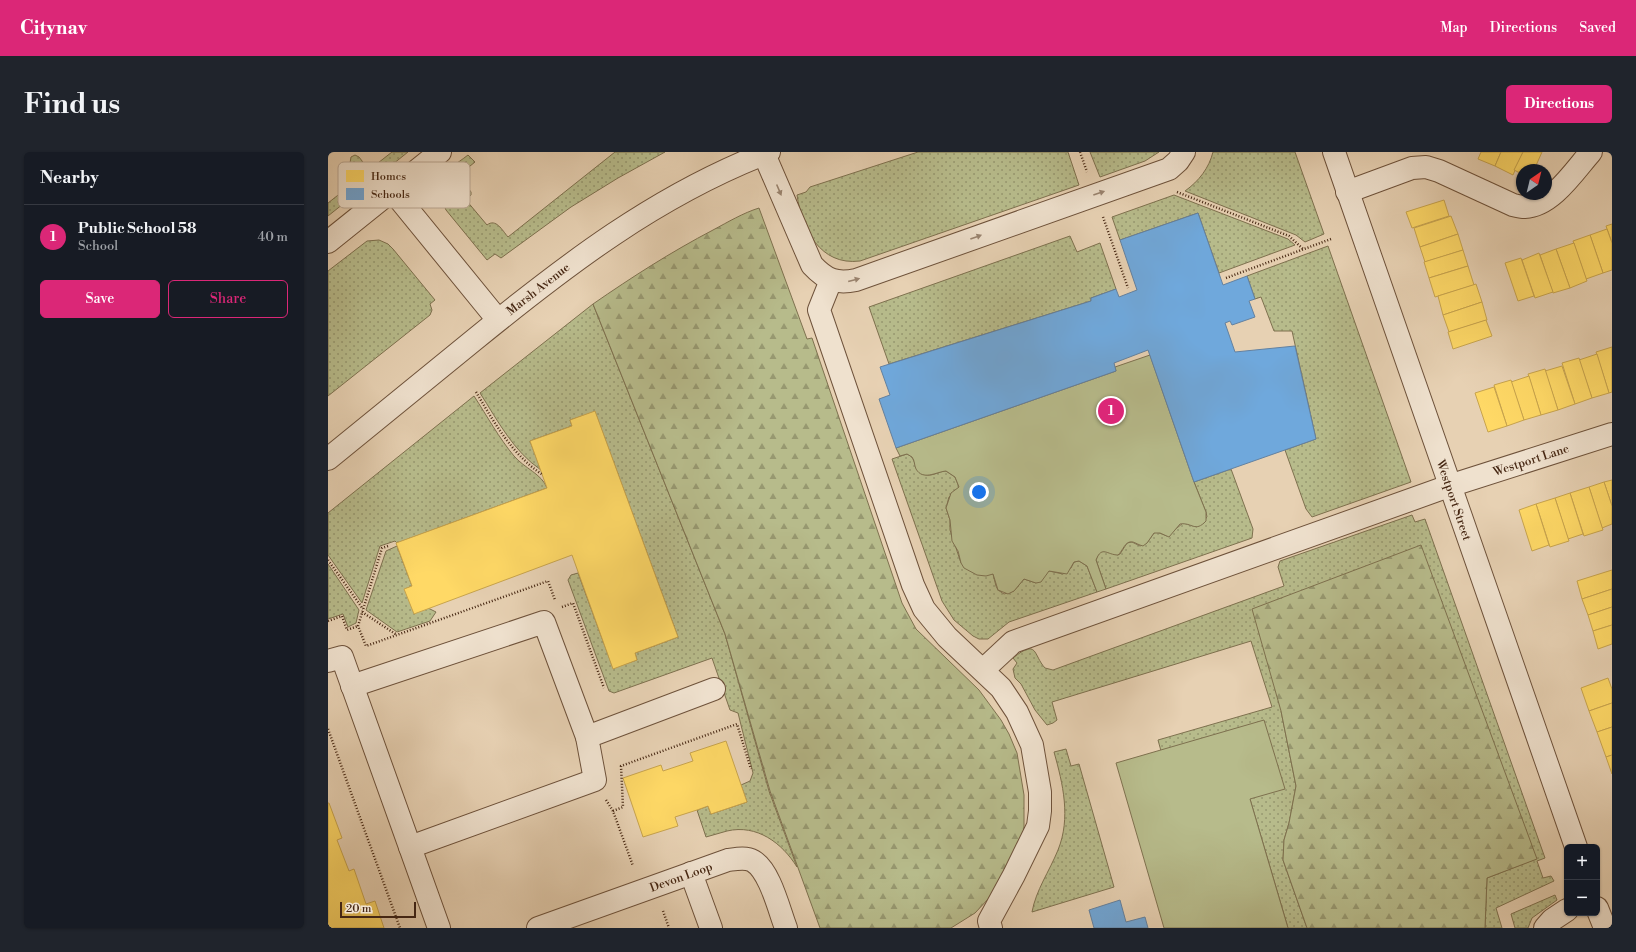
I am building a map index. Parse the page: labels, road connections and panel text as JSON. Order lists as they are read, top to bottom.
{
  "streets": {
    "street": [
      "Marsh Avenue",
      "Westport Lane",
      "Westport Street",
      "Devon Loop"
    ]
  },
  "crossings": [
    ["Westport Lane", "Westport Street"]
  ],
  "legend": ["Homes", "Schools"],
  "scale_bar": "20 m",
  "north": "top right",
  "page": {
    "header": "Citynav",
    "nav": ["Map", "Directions", "Saved"],
    "buttons": [
      "Directions",
      ["Save", "Share"]
    ],
    "title": "Find us",
    "heading": "Nearby",
    "list": [
      {
        "mark": "1",
        "name": "Public School 58",
        "note": "School",
        "value": "40 m"
      }
    ],
    "pins": "1",
    "map_buttons": ["+", "−"],
    "scale": "20 m"
  }
}
